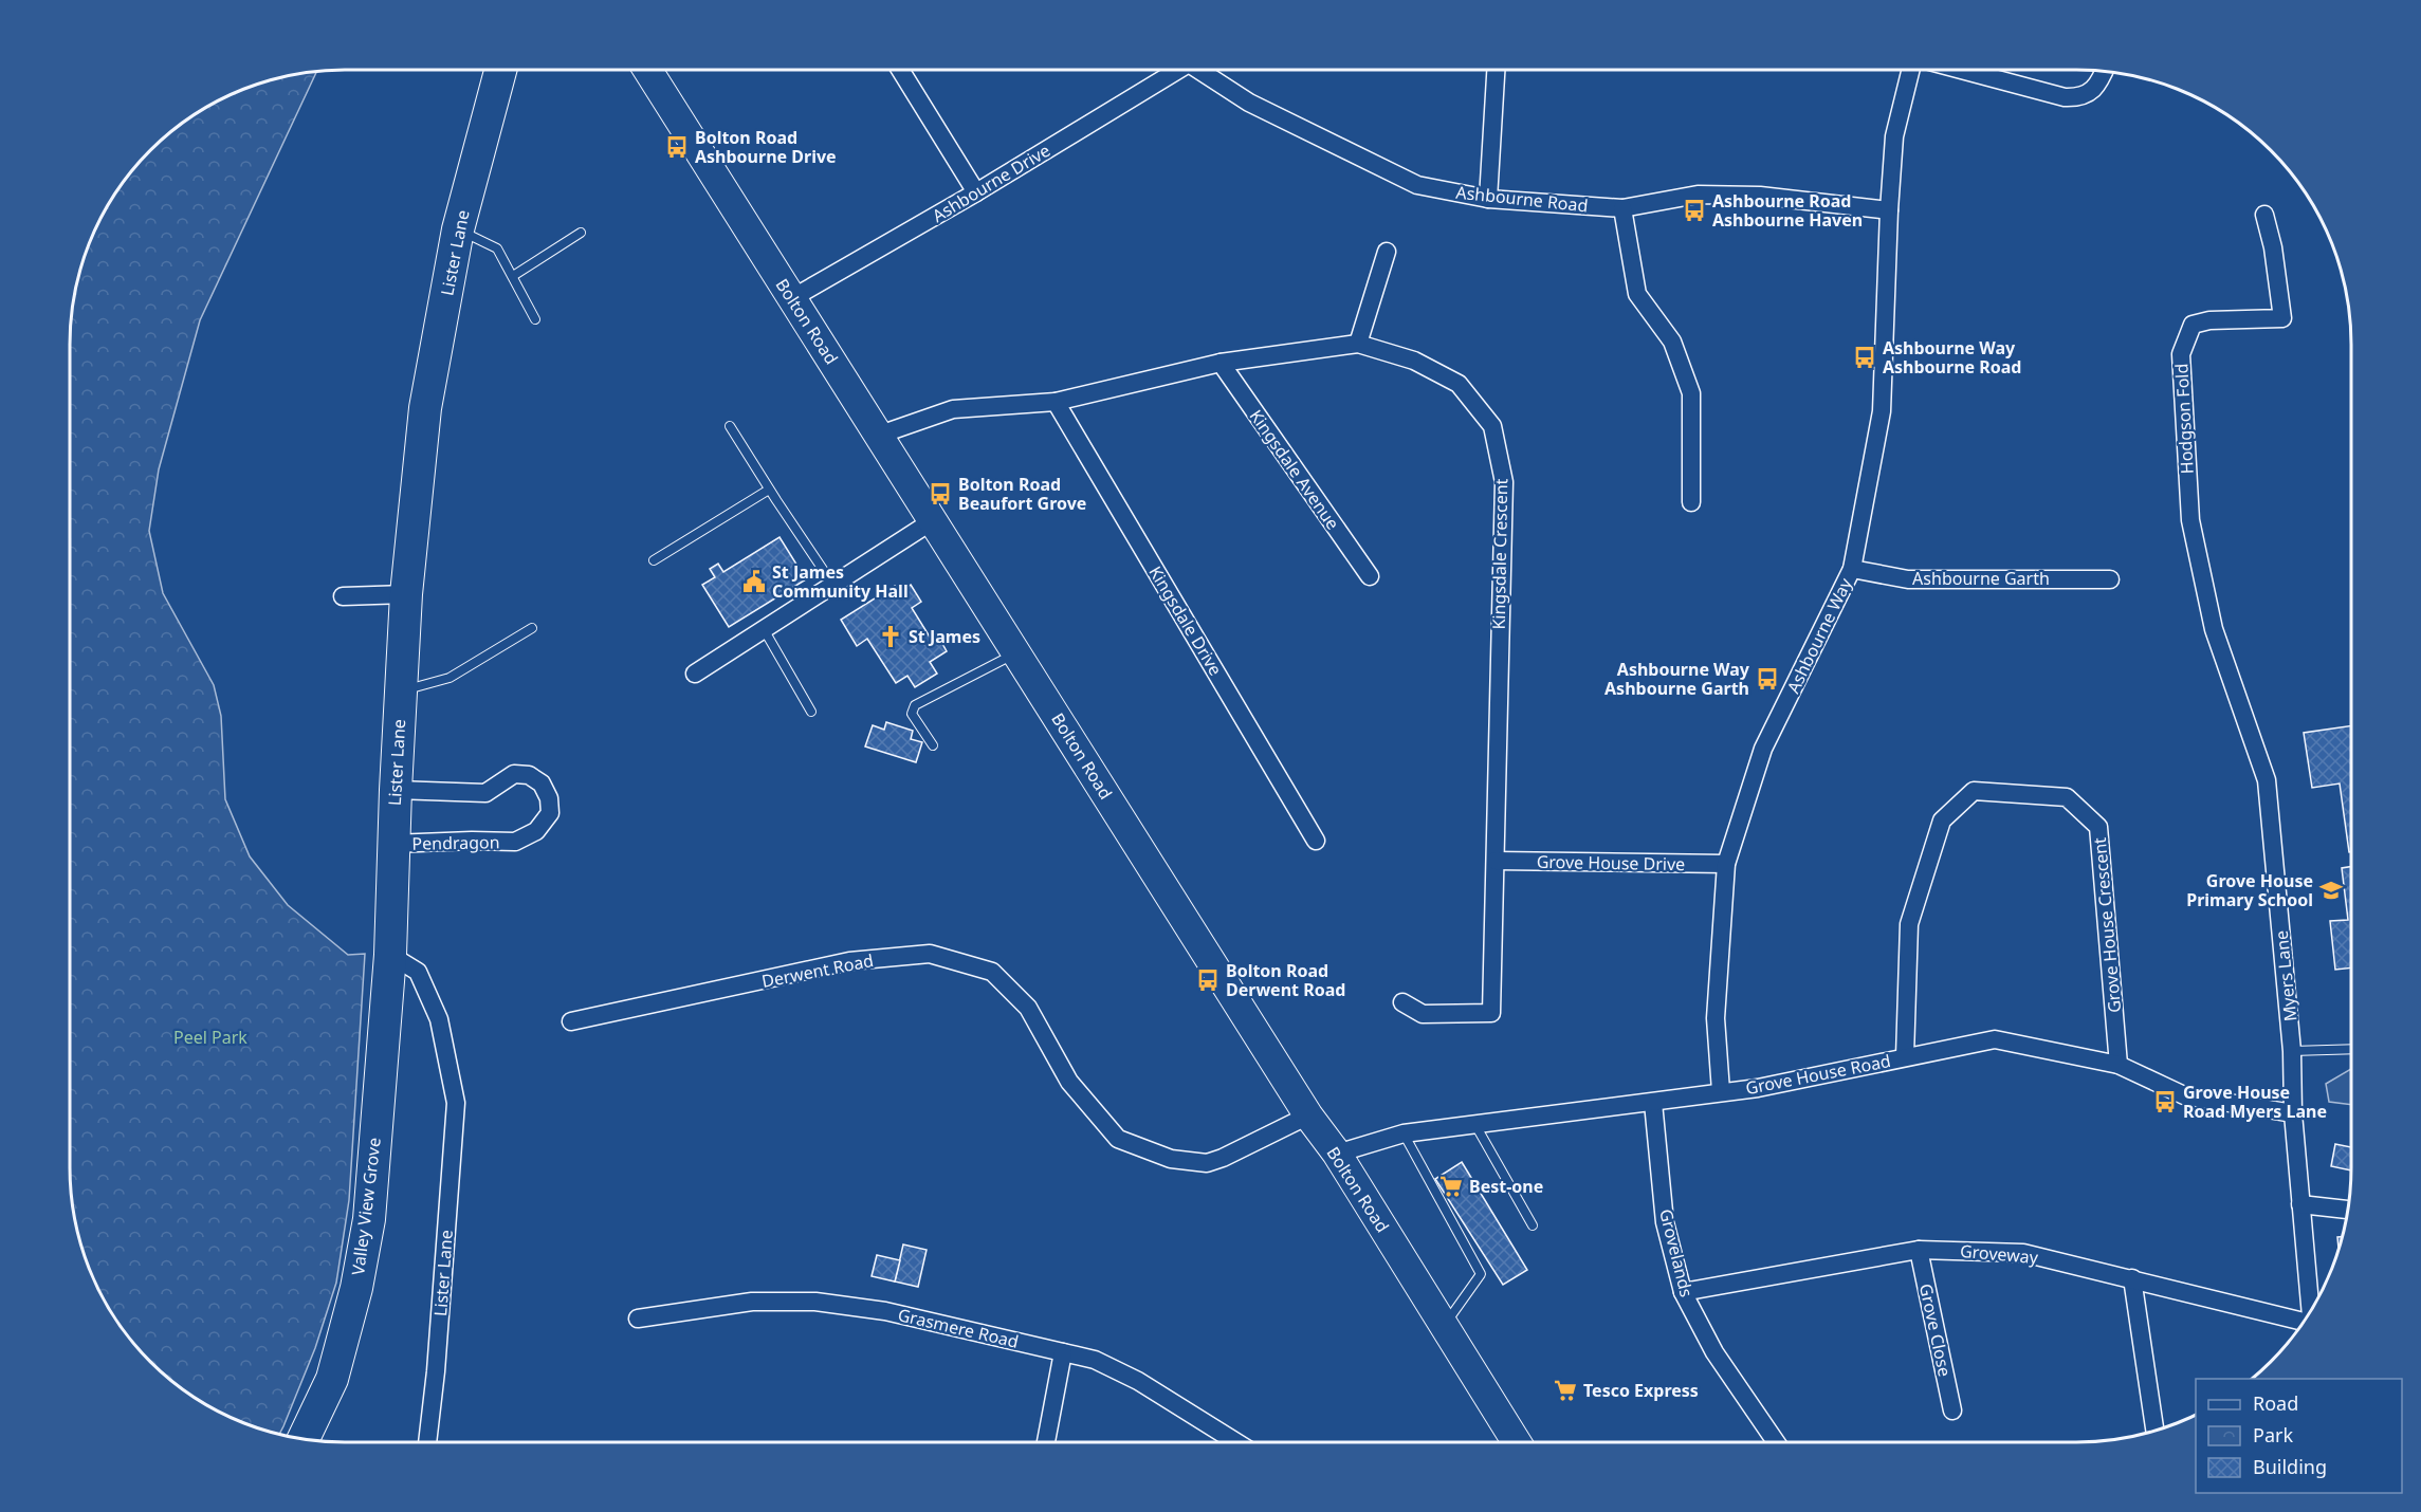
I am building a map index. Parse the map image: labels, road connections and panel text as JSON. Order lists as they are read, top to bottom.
{
  "streets": {
    "highway": ["Lister Lane", "Valley View Grove"],
    "main road": ["Bolton Road"],
    "street": [
      "Ashbourne Drive",
      "Ashbourne Road",
      "Hodgson Fold",
      "Kingsdale Avenue",
      "Kingsdale Crescent",
      "Ashbourne Garth",
      "Kingsdale Drive",
      "Ashbourne Way",
      "Pendragon",
      "Grove House Drive",
      "Grove House Crescent",
      "Derwent Road",
      "Myers Lane",
      "Grove House Road",
      "Grovelands",
      "Groveway",
      "Grasmere Road",
      "Grove Close"
    ]
  },
  "crossings": [
    ["Ashbourne Drive", "Bolton Road"],
    ["Ashbourne Road", "Ashbourne Way"],
    ["Lister Lane", "Pendragon"],
    ["Lister Lane", "Valley View Grove"],
    ["Bolton Road", "Kingsdale Crescent"],
    ["Bolton Road", "Derwent Road"],
    ["Bolton Road", "Grove House Road"],
    ["Hodgson Fold", "Myers Lane"],
    ["Kingsdale Avenue", "Kingsdale Crescent"],
    ["Kingsdale Crescent", "Kingsdale Drive"],
    ["Kingsdale Crescent", "Grove House Drive"],
    ["Ashbourne Garth", "Ashbourne Way"],
    ["Ashbourne Way", "Grove House Drive"],
    ["Ashbourne Way", "Grove House Road"],
    ["Grove House Crescent", "Grove House Road"],
    ["Myers Lane", "Grove House Road"],
    ["Grove House Road", "Grovelands"],
    ["Grovelands", "Groveway"],
    ["Groveway", "Grove Close"]
  ],
  "parks": ["Peel Park"],
  "places": {
    "bus stop": [
      "Bolton Road Ashbourne Drive",
      "Ashbourne Road Ashbourne Haven",
      "Ashbourne Way Ashbourne Road",
      "Bolton Road Beaufort Grove",
      "Ashbourne Way Ashbourne Garth",
      "Bolton Road Derwent Road",
      "Grove House Road Myers Lane"
    ],
    "public building": ["St James Community Hall"],
    "church": ["St James"],
    "school or university": ["Grove House Primary School"],
    "supermarket": ["Best-one", "Tesco Express"]
  },
  "legend": ["Road", "Park", "Building"]
}
